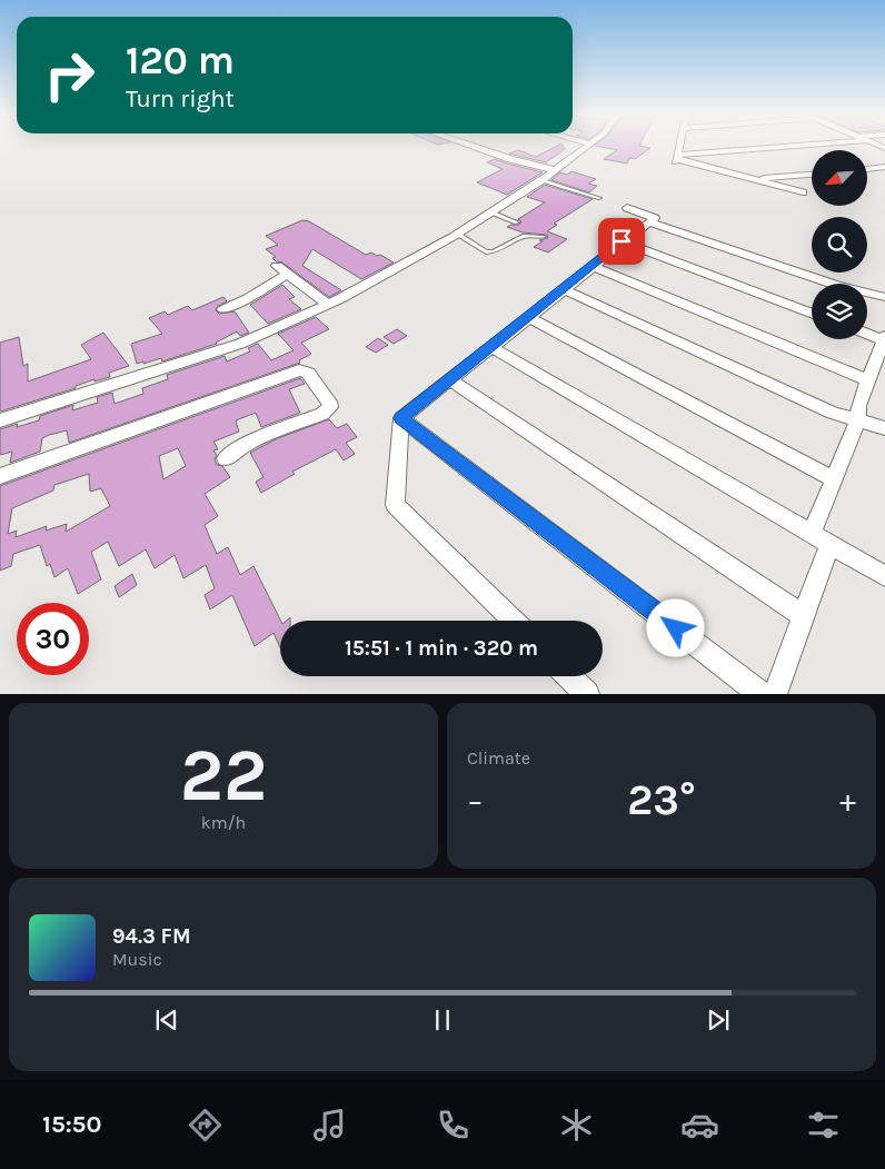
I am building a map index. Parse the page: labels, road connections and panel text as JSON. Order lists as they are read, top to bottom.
{
  "north": "bottom left",
  "page": {
    "turn": ["120 m", "Turn right"],
    "limit": "30",
    "trip": "15:51 · 1 min · 320 m",
    "tile": [
      ["22", "km/h"],
      "Climate"
    ],
    "heat": ["−", "23°", "+"],
    "song": ["94.3 FM", "Music"],
    "tabs": "15:50"
  }
}
